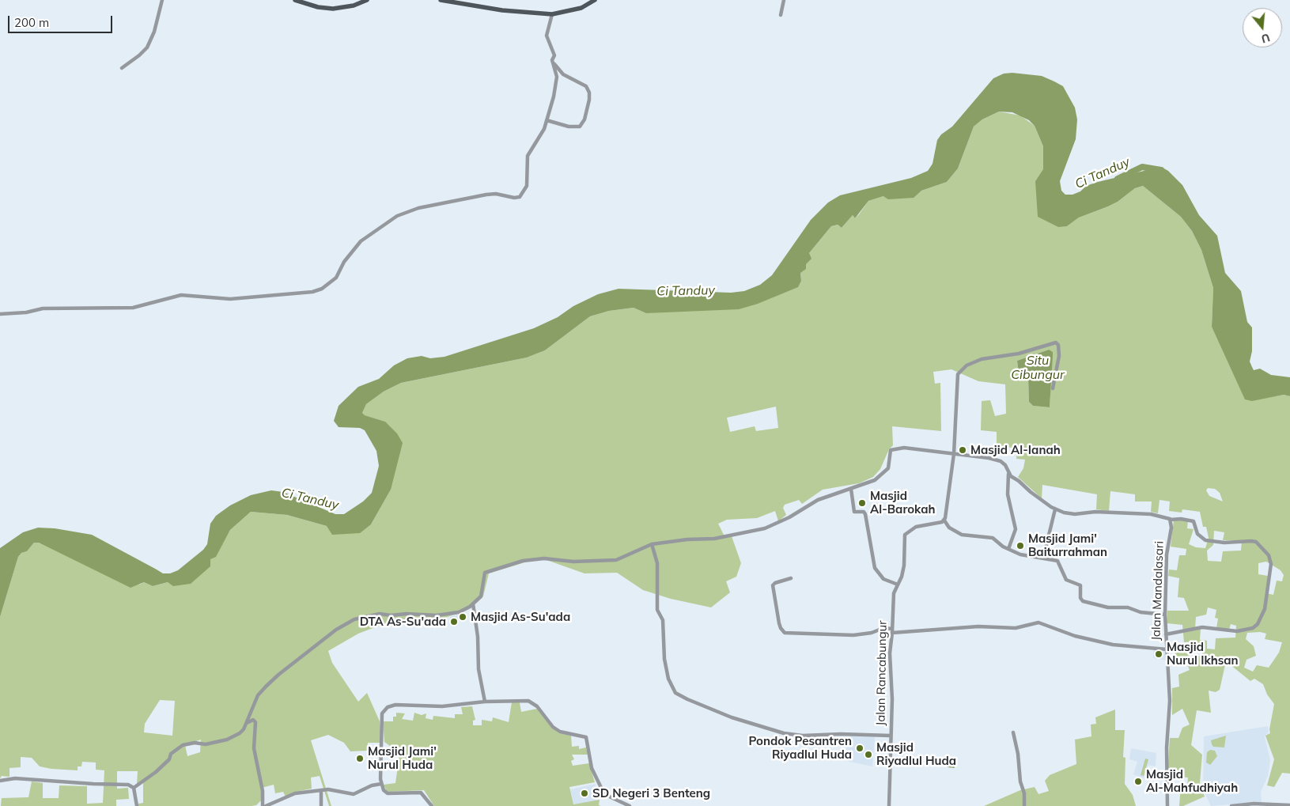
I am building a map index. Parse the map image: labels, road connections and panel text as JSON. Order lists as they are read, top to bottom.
{
  "streets": {
    "street": ["Jalan Mandalasari", "Jalan Rancabungur"]
  },
  "water": ["Ci Tanduy", "Situ Cibungur"],
  "places": [
    "Masjid Al-Ianah",
    "Masjid Al-Barokah",
    "Masjid Jami' Baiturrahman",
    "Masjid As-Su'ada",
    "DTA As-Su'ada",
    "Masjid Nurul Ikhsan",
    "Pondok Pesantren Riyadlul Huda",
    "Masjid Riyadlul Huda",
    "Masjid Jami' Nurul Huda",
    "Masjid Al-Mahfudhiyah",
    "SD Negeri 3 Benteng"
  ],
  "scale_bar": "200 m",
  "north": "bottom"
}
